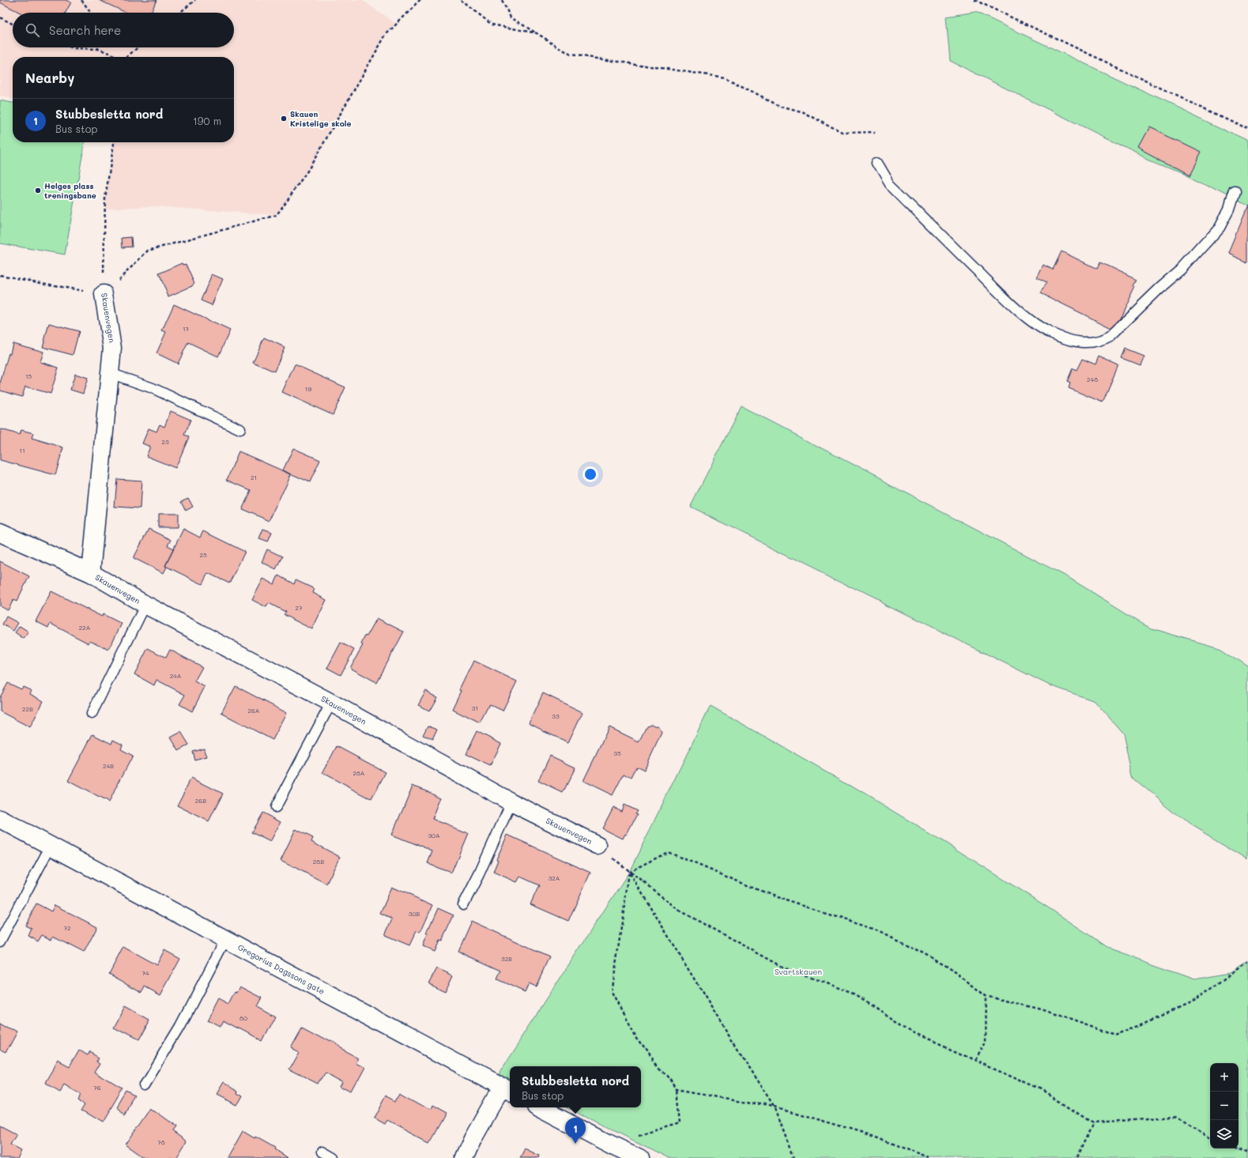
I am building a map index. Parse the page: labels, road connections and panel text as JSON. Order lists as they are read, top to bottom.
{
  "streets": {
    "street": ["Skauenvegen", "Gregorius Dagssons gate"]
  },
  "parks": ["Svartskauen"],
  "places": ["Skauen Kristelige skole", "Helges plass treningsbane"],
  "house_numbers": [
    "17",
    "15",
    "248",
    "19",
    "23",
    "11",
    "21",
    "25",
    "27",
    "22A",
    "24A",
    "31",
    "22B",
    "26A",
    "33",
    "35",
    "24B",
    "28A",
    "26B",
    "30A",
    "28B",
    "32A",
    "30B",
    "72",
    "32B",
    "74",
    "80",
    "76",
    "78"
  ],
  "page": {
    "search": "Search here",
    "heading": "Nearby",
    "list": [
      {
        "mark": "1",
        "name": "Stubbesletta nord",
        "note": "Bus stop",
        "value": "190 m"
      }
    ],
    "map_buttons": ["+", "−"],
    "popup": ["Stubbesletta nord", "Bus stop"],
    "pins": "1"
  }
}
